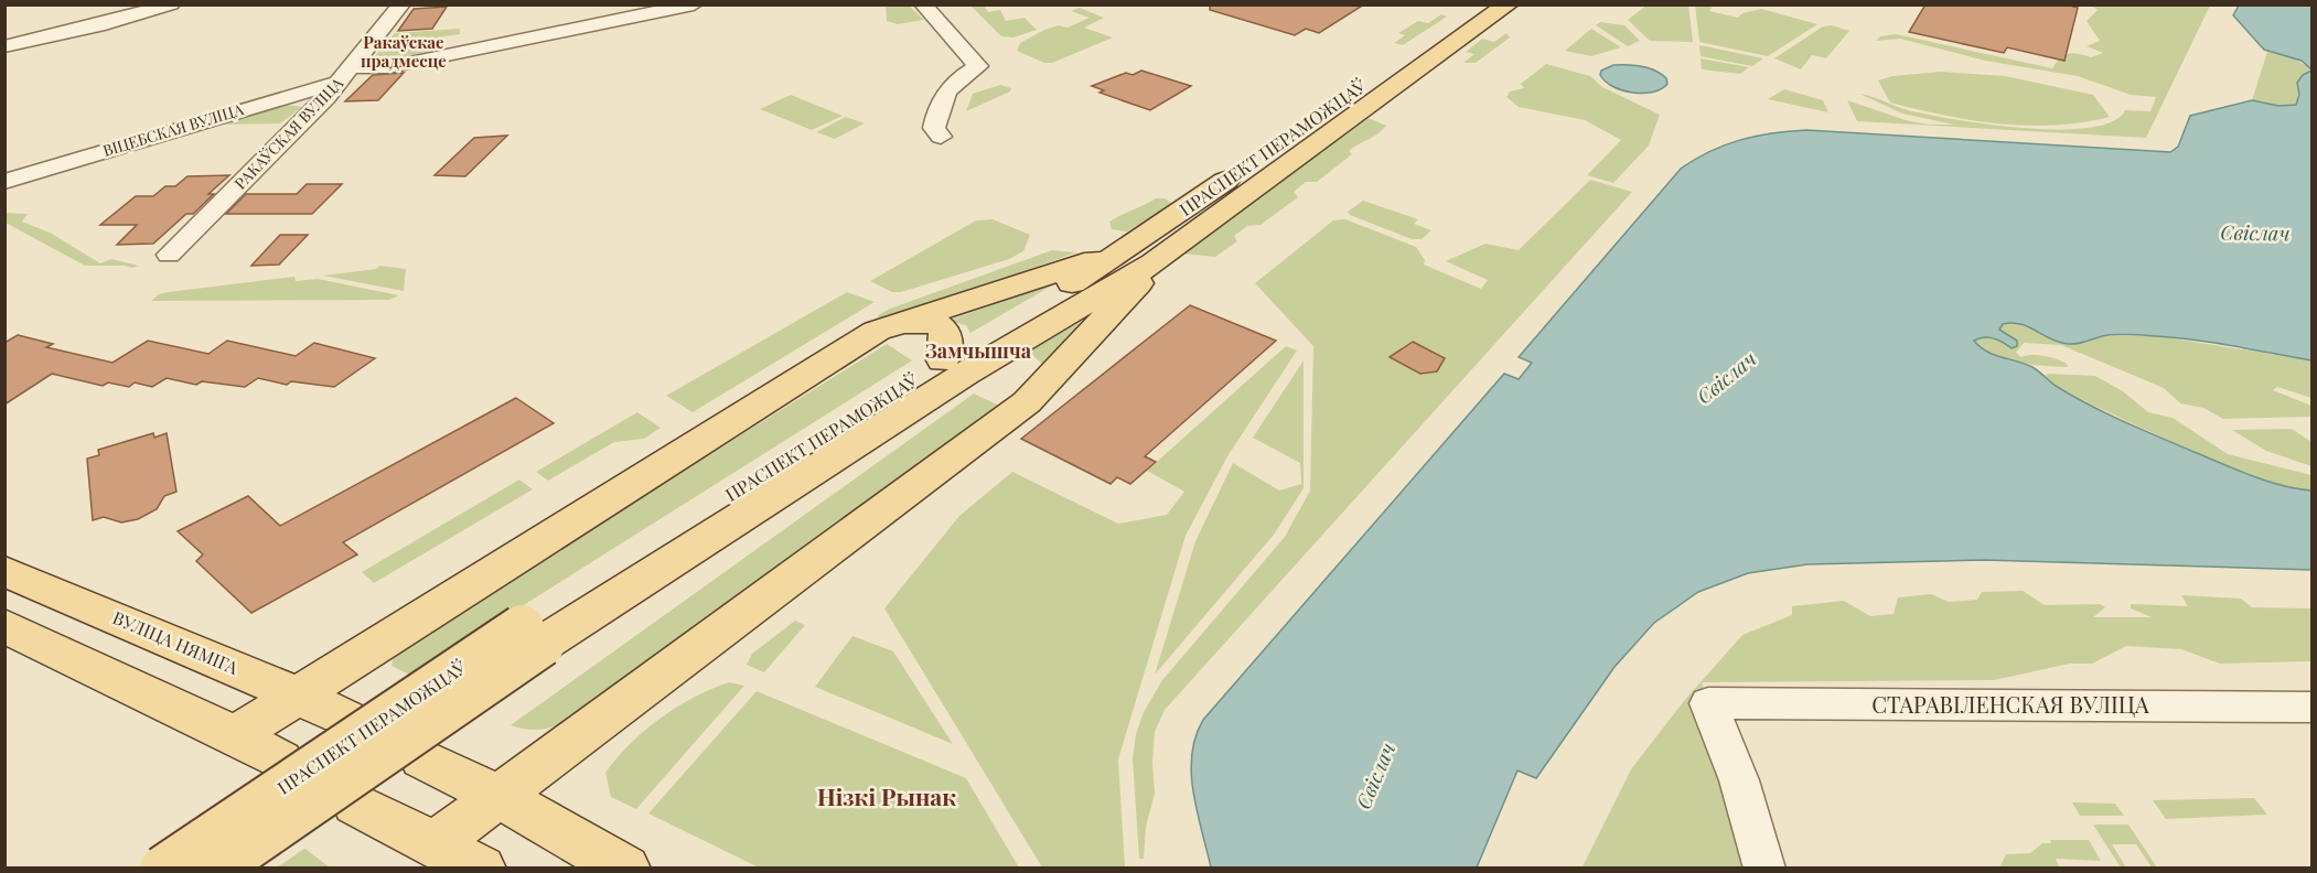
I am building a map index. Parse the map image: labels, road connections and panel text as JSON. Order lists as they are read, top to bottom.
{
  "streets": {
    "main road": ["ПРАСПЕКТ ПЕРАМОЖЦАЎ", "ВУЛІЦА НЯМІГА"],
    "street": ["ВІЦЕБСКАЯ ВУЛІЦА", "РАКАЎСКАЯ ВУЛІЦА", "СТАРАВІЛЕНСКАЯ ВУЛІЦА"]
  },
  "crossings": [
    ["ВІЦЕБСКАЯ ВУЛІЦА", "РАКАЎСКАЯ ВУЛІЦА"]
  ],
  "districts": ["Ракаўскае прадмесце", "Замчышча", "Нізкі Рынак"],
  "water": ["Свіслач"]
}
